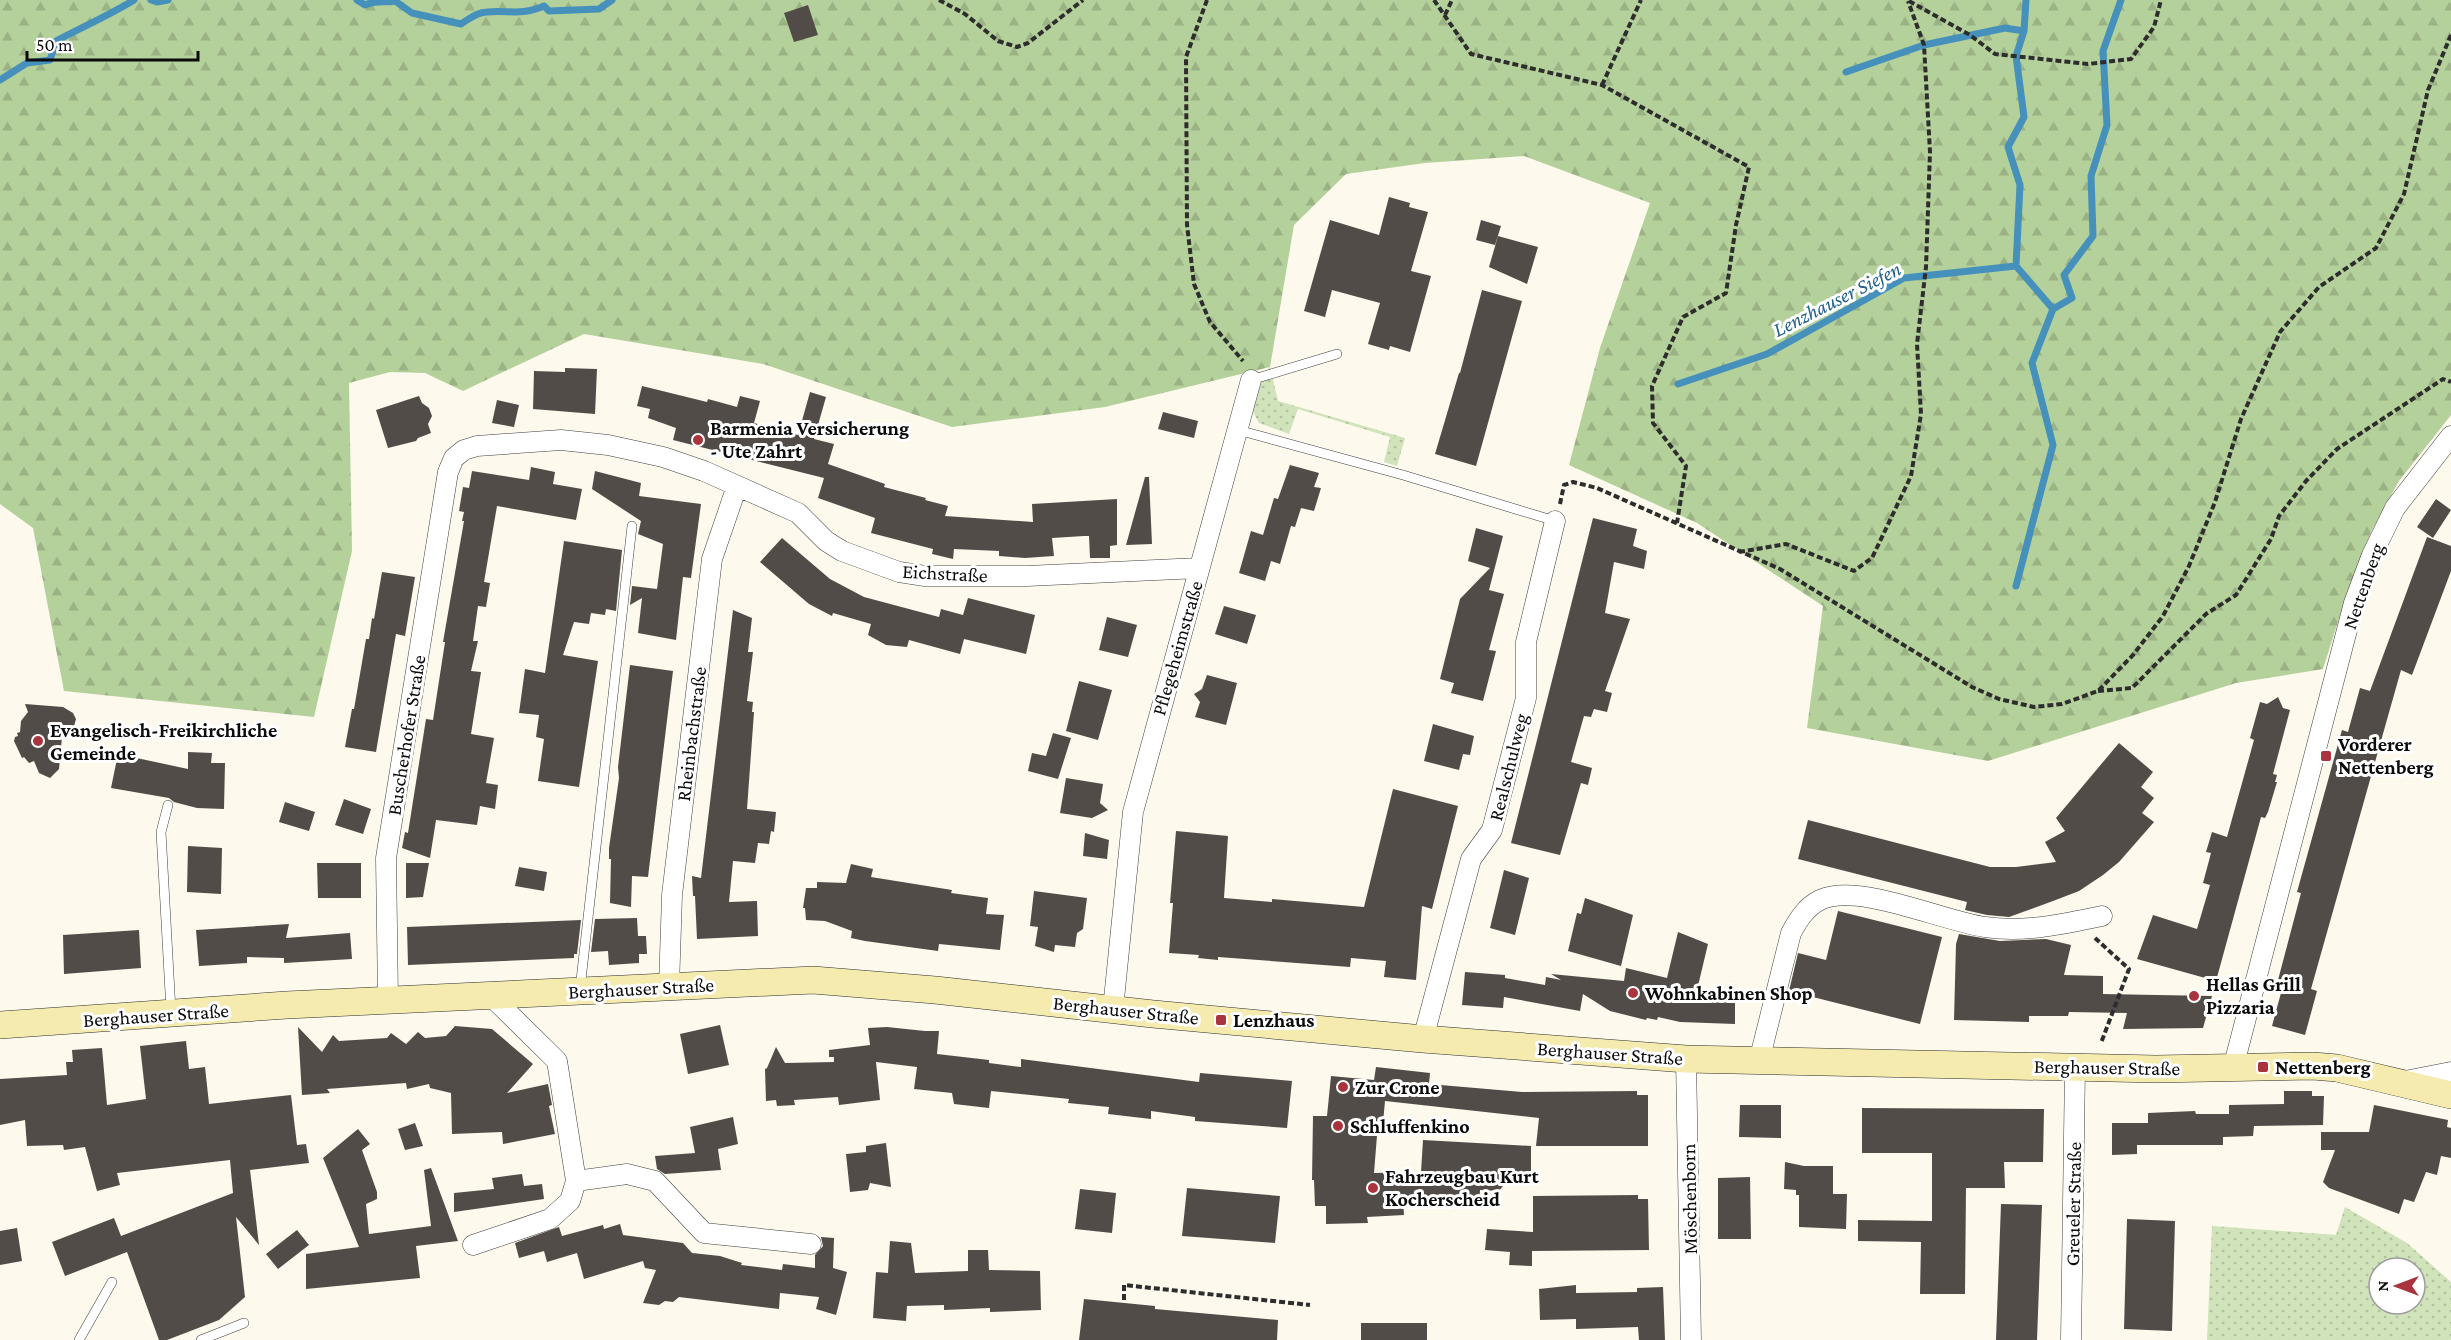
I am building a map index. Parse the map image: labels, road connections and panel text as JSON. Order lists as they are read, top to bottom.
{
  "streets": {
    "street": [
      "Eichstraße",
      "Nettenberg",
      "Pflegeheimstraße",
      "Rheinbachstraße",
      "Buscherhofer Straße",
      "Realschulweg",
      "Berghauser Straße",
      "Möschenborn",
      "Greueler Straße"
    ]
  },
  "crossings": [
    ["Eichstraße", "Pflegeheimstraße"],
    ["Eichstraße", "Rheinbachstraße"],
    ["Eichstraße", "Buscherhofer Straße"],
    ["Nettenberg", "Berghauser Straße"],
    ["Pflegeheimstraße", "Berghauser Straße"],
    ["Rheinbachstraße", "Berghauser Straße"],
    ["Buscherhofer Straße", "Berghauser Straße"],
    ["Realschulweg", "Berghauser Straße"],
    ["Berghauser Straße", "Möschenborn"],
    ["Berghauser Straße", "Greueler Straße"]
  ],
  "water": ["Lenzhauser Siefen"],
  "places": {
    "other": [
      "Barmenia Versicherung - Ute Zahrt",
      "Evangelisch-Freikirchliche Gemeinde",
      "Wohnkabinen Shop",
      "Hellas Grill Pizzaria",
      "Zur Crone",
      "Schluffenkino",
      "Fahrzeugbau Kurt Kocherscheid"
    ],
    "transit": ["Vorderer Nettenberg", "Lenzhaus", "Nettenberg"]
  },
  "scale_bar": "50 m",
  "north": "left"
}
